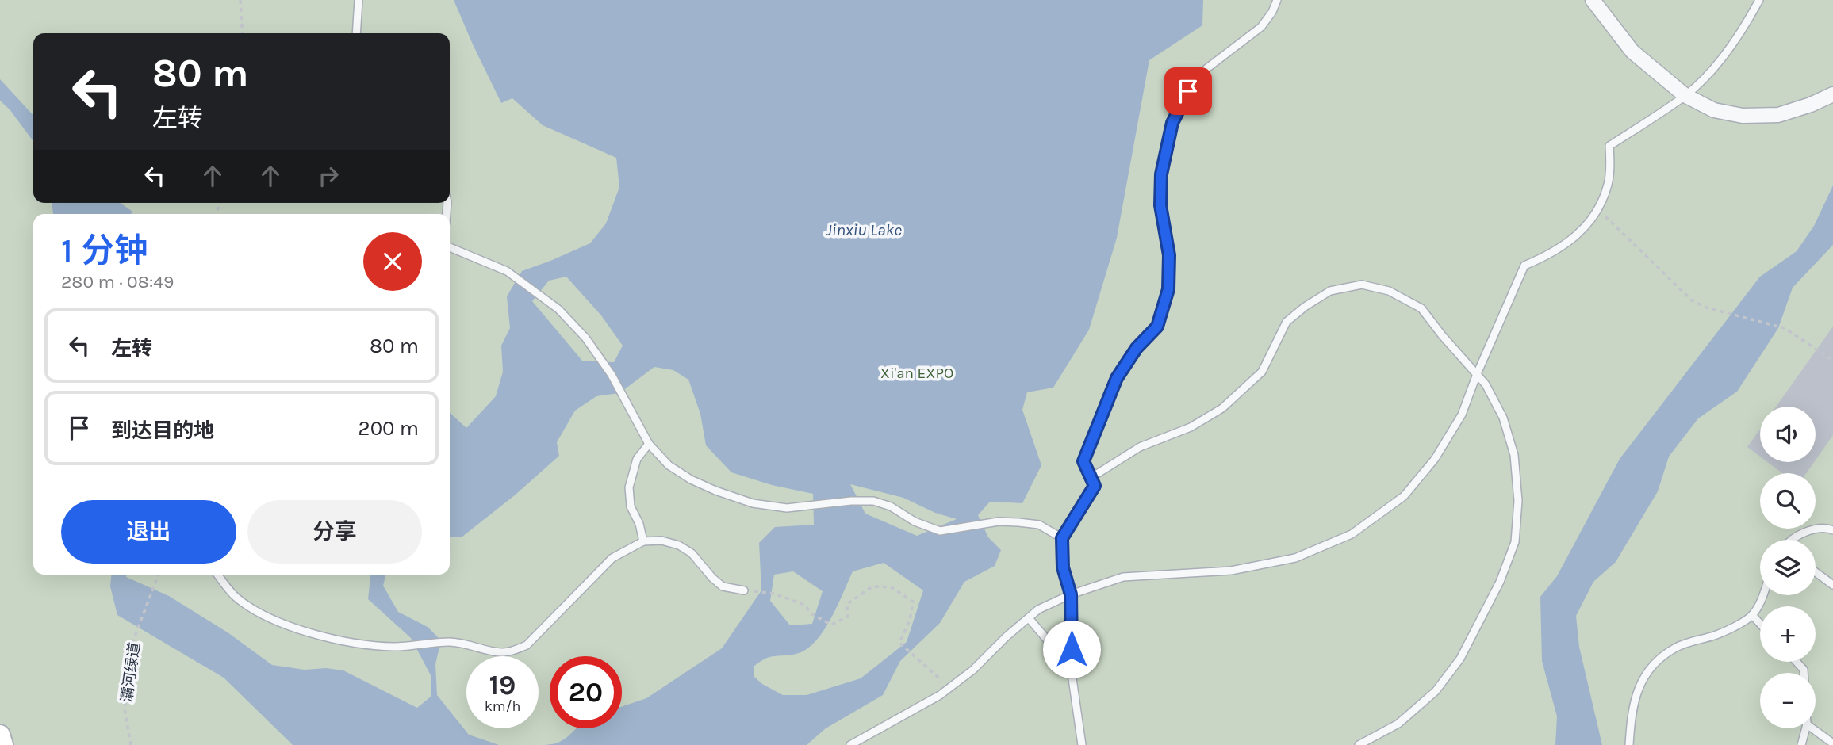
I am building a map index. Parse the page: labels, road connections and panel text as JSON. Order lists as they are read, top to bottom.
{
  "streets": {
    "path": ["灞河绿道"]
  },
  "water": ["Jinxiu Lake"],
  "parks": ["Xi'an EXPO"],
  "page": {
    "turn": ["80 m", "左转"],
    "heading": ["1 分钟", "280 m · 08:49"],
    "list": [
      {
        "name": "左转",
        "value": "80 m"
      },
      {
        "name": "到达目的地",
        "value": "200 m"
      }
    ],
    "map_buttons": ["+", "−"],
    "buttons": ["退出", "分享"],
    "speed": "19 km/h",
    "limit": "20"
  }
}
